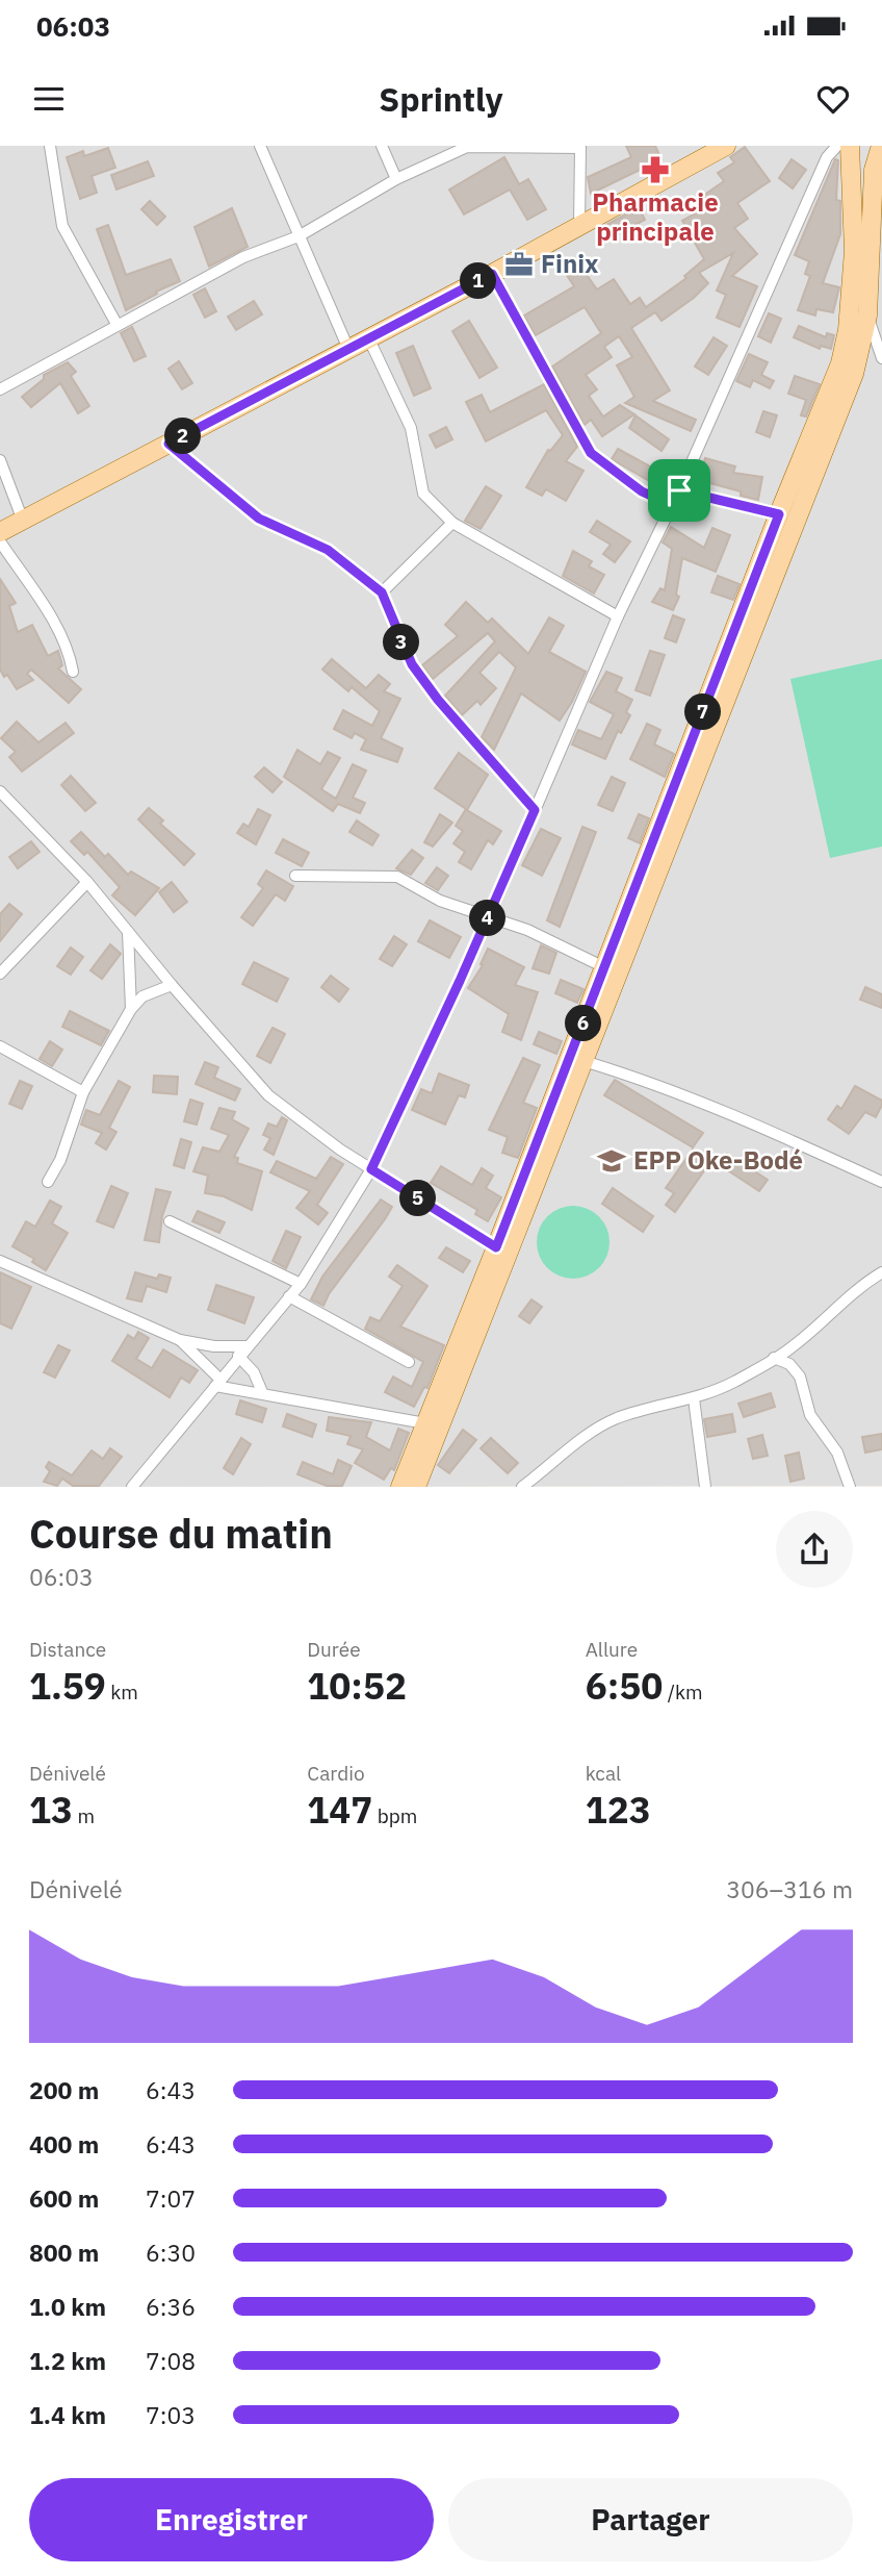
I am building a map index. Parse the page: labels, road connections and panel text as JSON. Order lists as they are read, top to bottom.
{
  "places": {
    "pharmacy": ["Pharmacie principale"],
    "office": ["Finix"],
    "school or university": ["EPP Oke-Bodé"]
  },
  "page": {
    "status": "06:03",
    "header": "Sprintly",
    "pins": [
      "1",
      "2",
      "3",
      "7",
      "4",
      "6",
      "5"
    ],
    "heading": ["Course du matin", "06:03"],
    "stats": [
      ["Distance", "1.59 km"],
      ["Durée", "10:52"],
      ["Allure", "6:50 /km"],
      ["Dénivelé", "13 m"],
      ["Cardio", "147 bpm"],
      ["kcal", "123"]
    ],
    "chart": ["Dénivelé", "306–316 m"],
    "list": [
      {
        "name": "200 m",
        "note": "6:43"
      },
      {
        "name": "400 m",
        "note": "6:43"
      },
      {
        "name": "600 m",
        "note": "7:07"
      },
      {
        "name": "800 m",
        "note": "6:30"
      },
      {
        "name": "1.0 km",
        "note": "6:36"
      },
      {
        "name": "1.2 km",
        "note": "7:08"
      },
      {
        "name": "1.4 km",
        "note": "7:03"
      }
    ],
    "buttons": ["Enregistrer", "Partager"]
  }
}
